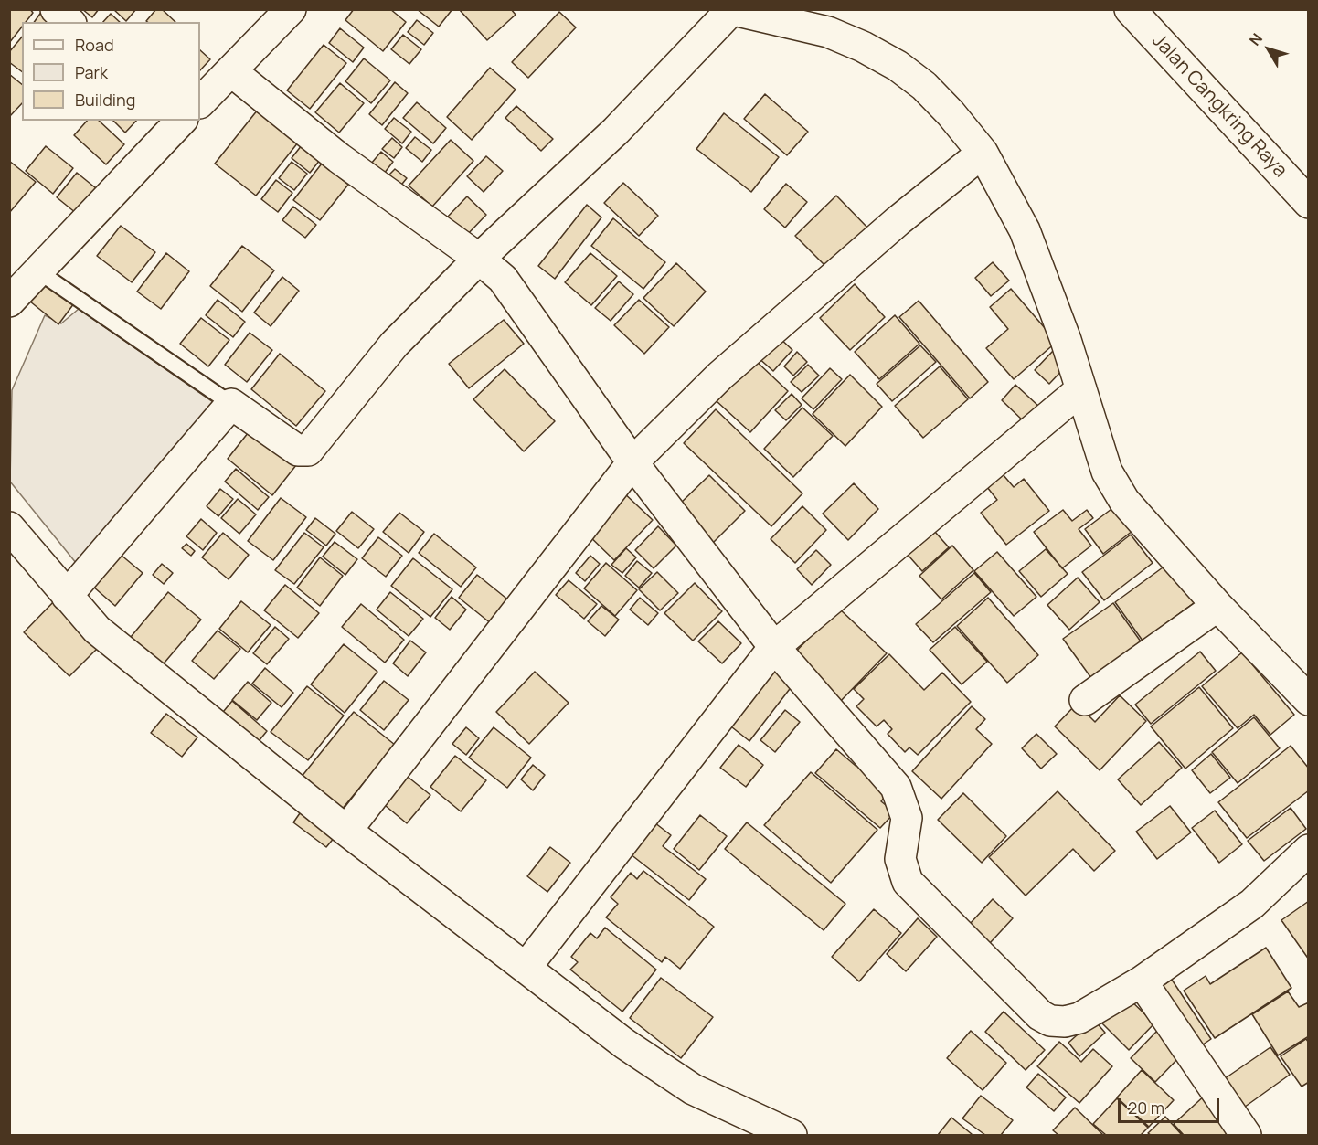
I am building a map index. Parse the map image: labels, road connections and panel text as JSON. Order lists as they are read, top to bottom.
{
  "streets": {
    "street": ["Jalan Cangkring Raya"]
  },
  "legend": ["Road", "Park", "Building"],
  "scale_bar": "20 m",
  "north": "top left"
}
